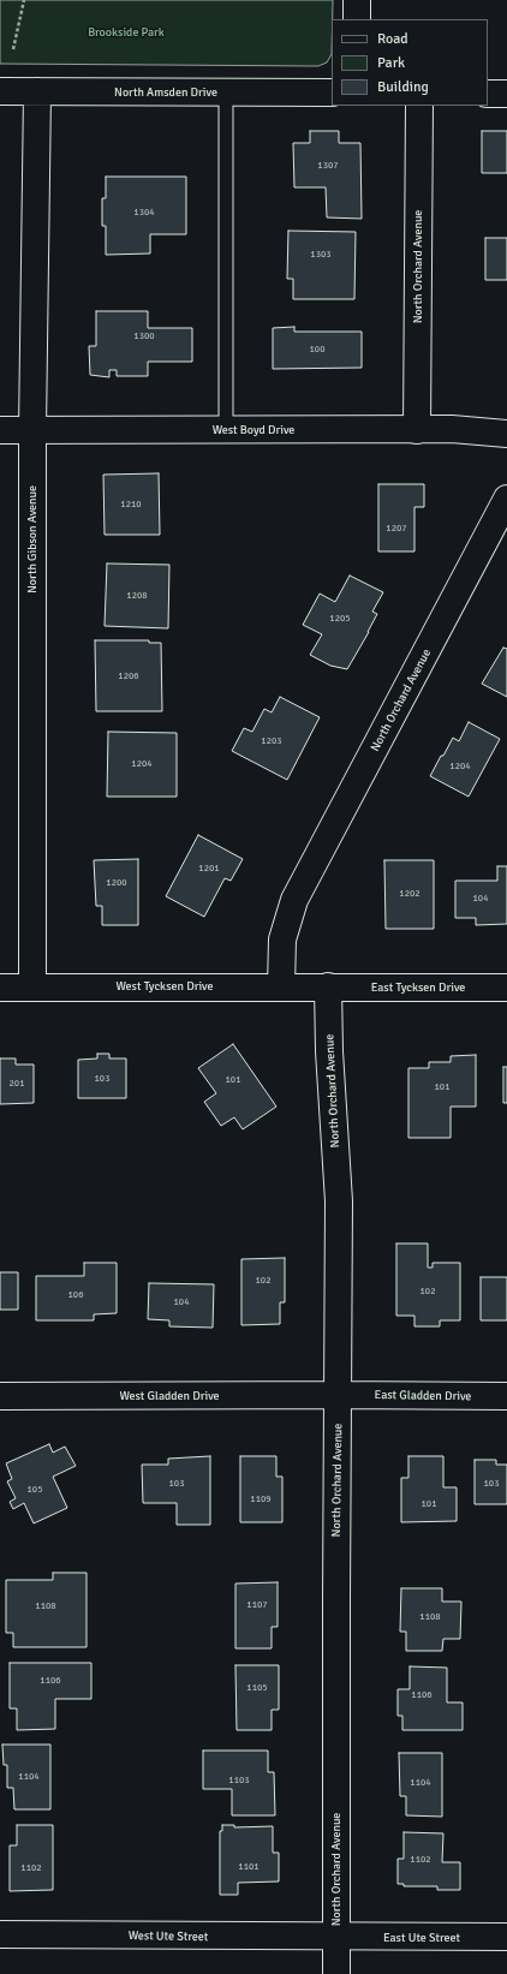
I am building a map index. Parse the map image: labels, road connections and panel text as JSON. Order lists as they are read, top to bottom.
{
  "streets": {
    "street": [
      "North Amsden Drive",
      "North Orchard Avenue",
      "West Boyd Drive",
      "North Gibson Avenue",
      "West Tycksen Drive",
      "East Tycksen Drive",
      "West Gladden Drive",
      "East Gladden Drive",
      "West Ute Street",
      "East Ute Street"
    ]
  },
  "crossings": [
    ["North Amsden Drive", "North Gibson Avenue"],
    ["North Orchard Avenue", "West Boyd Drive"],
    ["North Orchard Avenue", "West Tycksen Drive"],
    ["North Orchard Avenue", "East Tycksen Drive"],
    ["North Orchard Avenue", "West Gladden Drive"],
    ["North Orchard Avenue", "East Gladden Drive"],
    ["North Orchard Avenue", "West Ute Street"],
    ["North Orchard Avenue", "East Ute Street"],
    ["West Boyd Drive", "North Gibson Avenue"],
    ["North Gibson Avenue", "West Tycksen Drive"],
    ["West Tycksen Drive", "East Tycksen Drive"],
    ["West Gladden Drive", "East Gladden Drive"],
    ["West Ute Street", "East Ute Street"]
  ],
  "parks": ["Brookside Park"],
  "house_numbers": [
    "1307",
    "1304",
    "1303",
    "1300",
    "100",
    "1210",
    "1207",
    "1208",
    "1205",
    "1206",
    "1203",
    "1204",
    "1204",
    "1201",
    "1200",
    "1202",
    "104",
    "103",
    "101",
    "201",
    "101",
    "102",
    "102",
    "106",
    "104",
    "103",
    "103",
    "105",
    "1109",
    "101",
    "1107",
    "1108",
    "1108",
    "1106",
    "1105",
    "1106",
    "1104",
    "1103",
    "1104",
    "1102",
    "1101",
    "1102"
  ],
  "legend": ["Road", "Park", "Building"]
}
